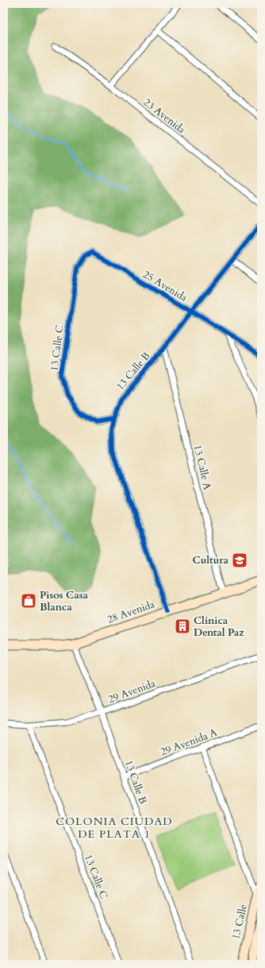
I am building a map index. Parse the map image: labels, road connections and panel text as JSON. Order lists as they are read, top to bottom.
{
  "streets": {
    "main road": ["28 Avenida", "13 Calle"],
    "street": [
      "23 Avenida",
      "25 Avenida",
      "13 Calle C",
      "13 Calle B",
      "13 Calle A",
      "29 Avenida",
      "29 Avenida A"
    ]
  },
  "crossings": [
    ["25 Avenida", "13 Calle C"],
    ["25 Avenida", "13 Calle B"],
    ["13 Calle C", "13 Calle B"],
    ["13 Calle C", "29 Avenida"],
    ["13 Calle B", "13 Calle A"],
    ["13 Calle B", "28 Avenida"],
    ["13 Calle B", "29 Avenida"],
    ["13 Calle B", "29 Avenida A"],
    ["13 Calle A", "28 Avenida"]
  ],
  "districts": ["COLONIA CIUDAD DE PLATA 1"],
  "places": {
    "school or university": ["Cultura"],
    "shop": ["Pisos Casa Blanca"],
    "building": ["Clínica Dental Paz"]
  }
}
